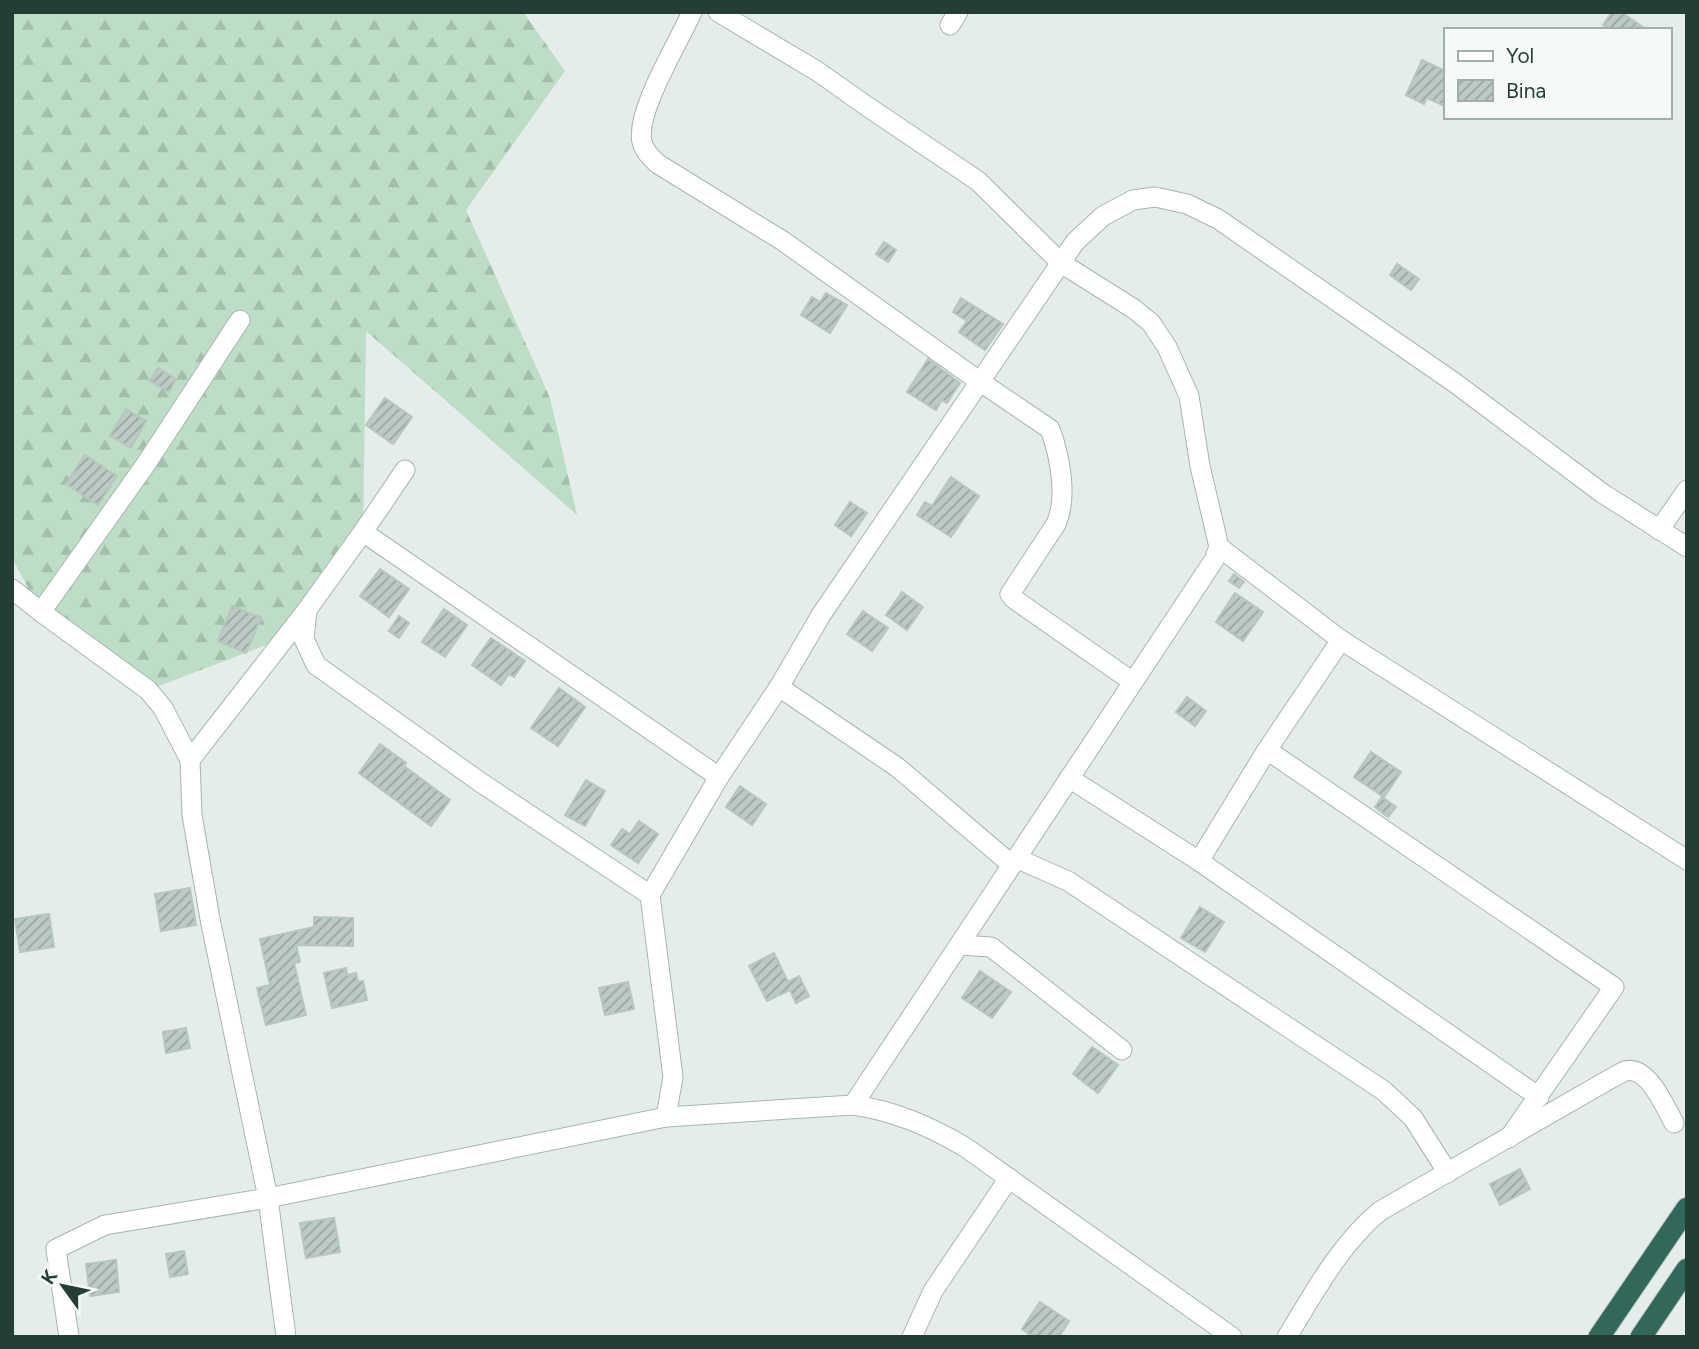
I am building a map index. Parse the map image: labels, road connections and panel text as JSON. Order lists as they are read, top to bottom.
{
  "legend": ["Yol", "Bina"],
  "north": "top left"
}
